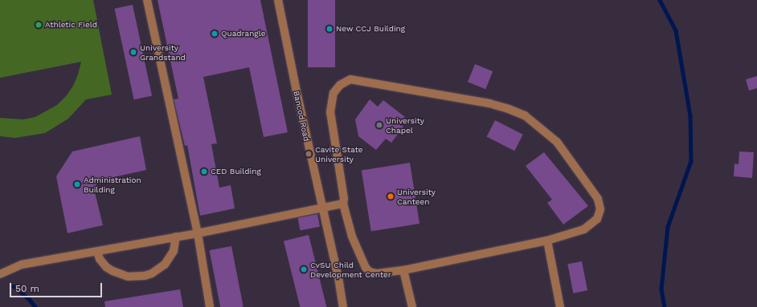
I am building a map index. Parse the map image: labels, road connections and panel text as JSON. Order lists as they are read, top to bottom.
{
  "streets": {
    "street": ["Bancod Road"]
  },
  "places": [
    "Athletic Field",
    "New CCJ Building",
    "Quadrangle",
    "University Grandstand",
    "University Chapel",
    "Cavite State University",
    "CED Building",
    "Administration Building",
    "University Canteen",
    "CvSU Child Development Center"
  ],
  "scale_bar": "50 m"
}
